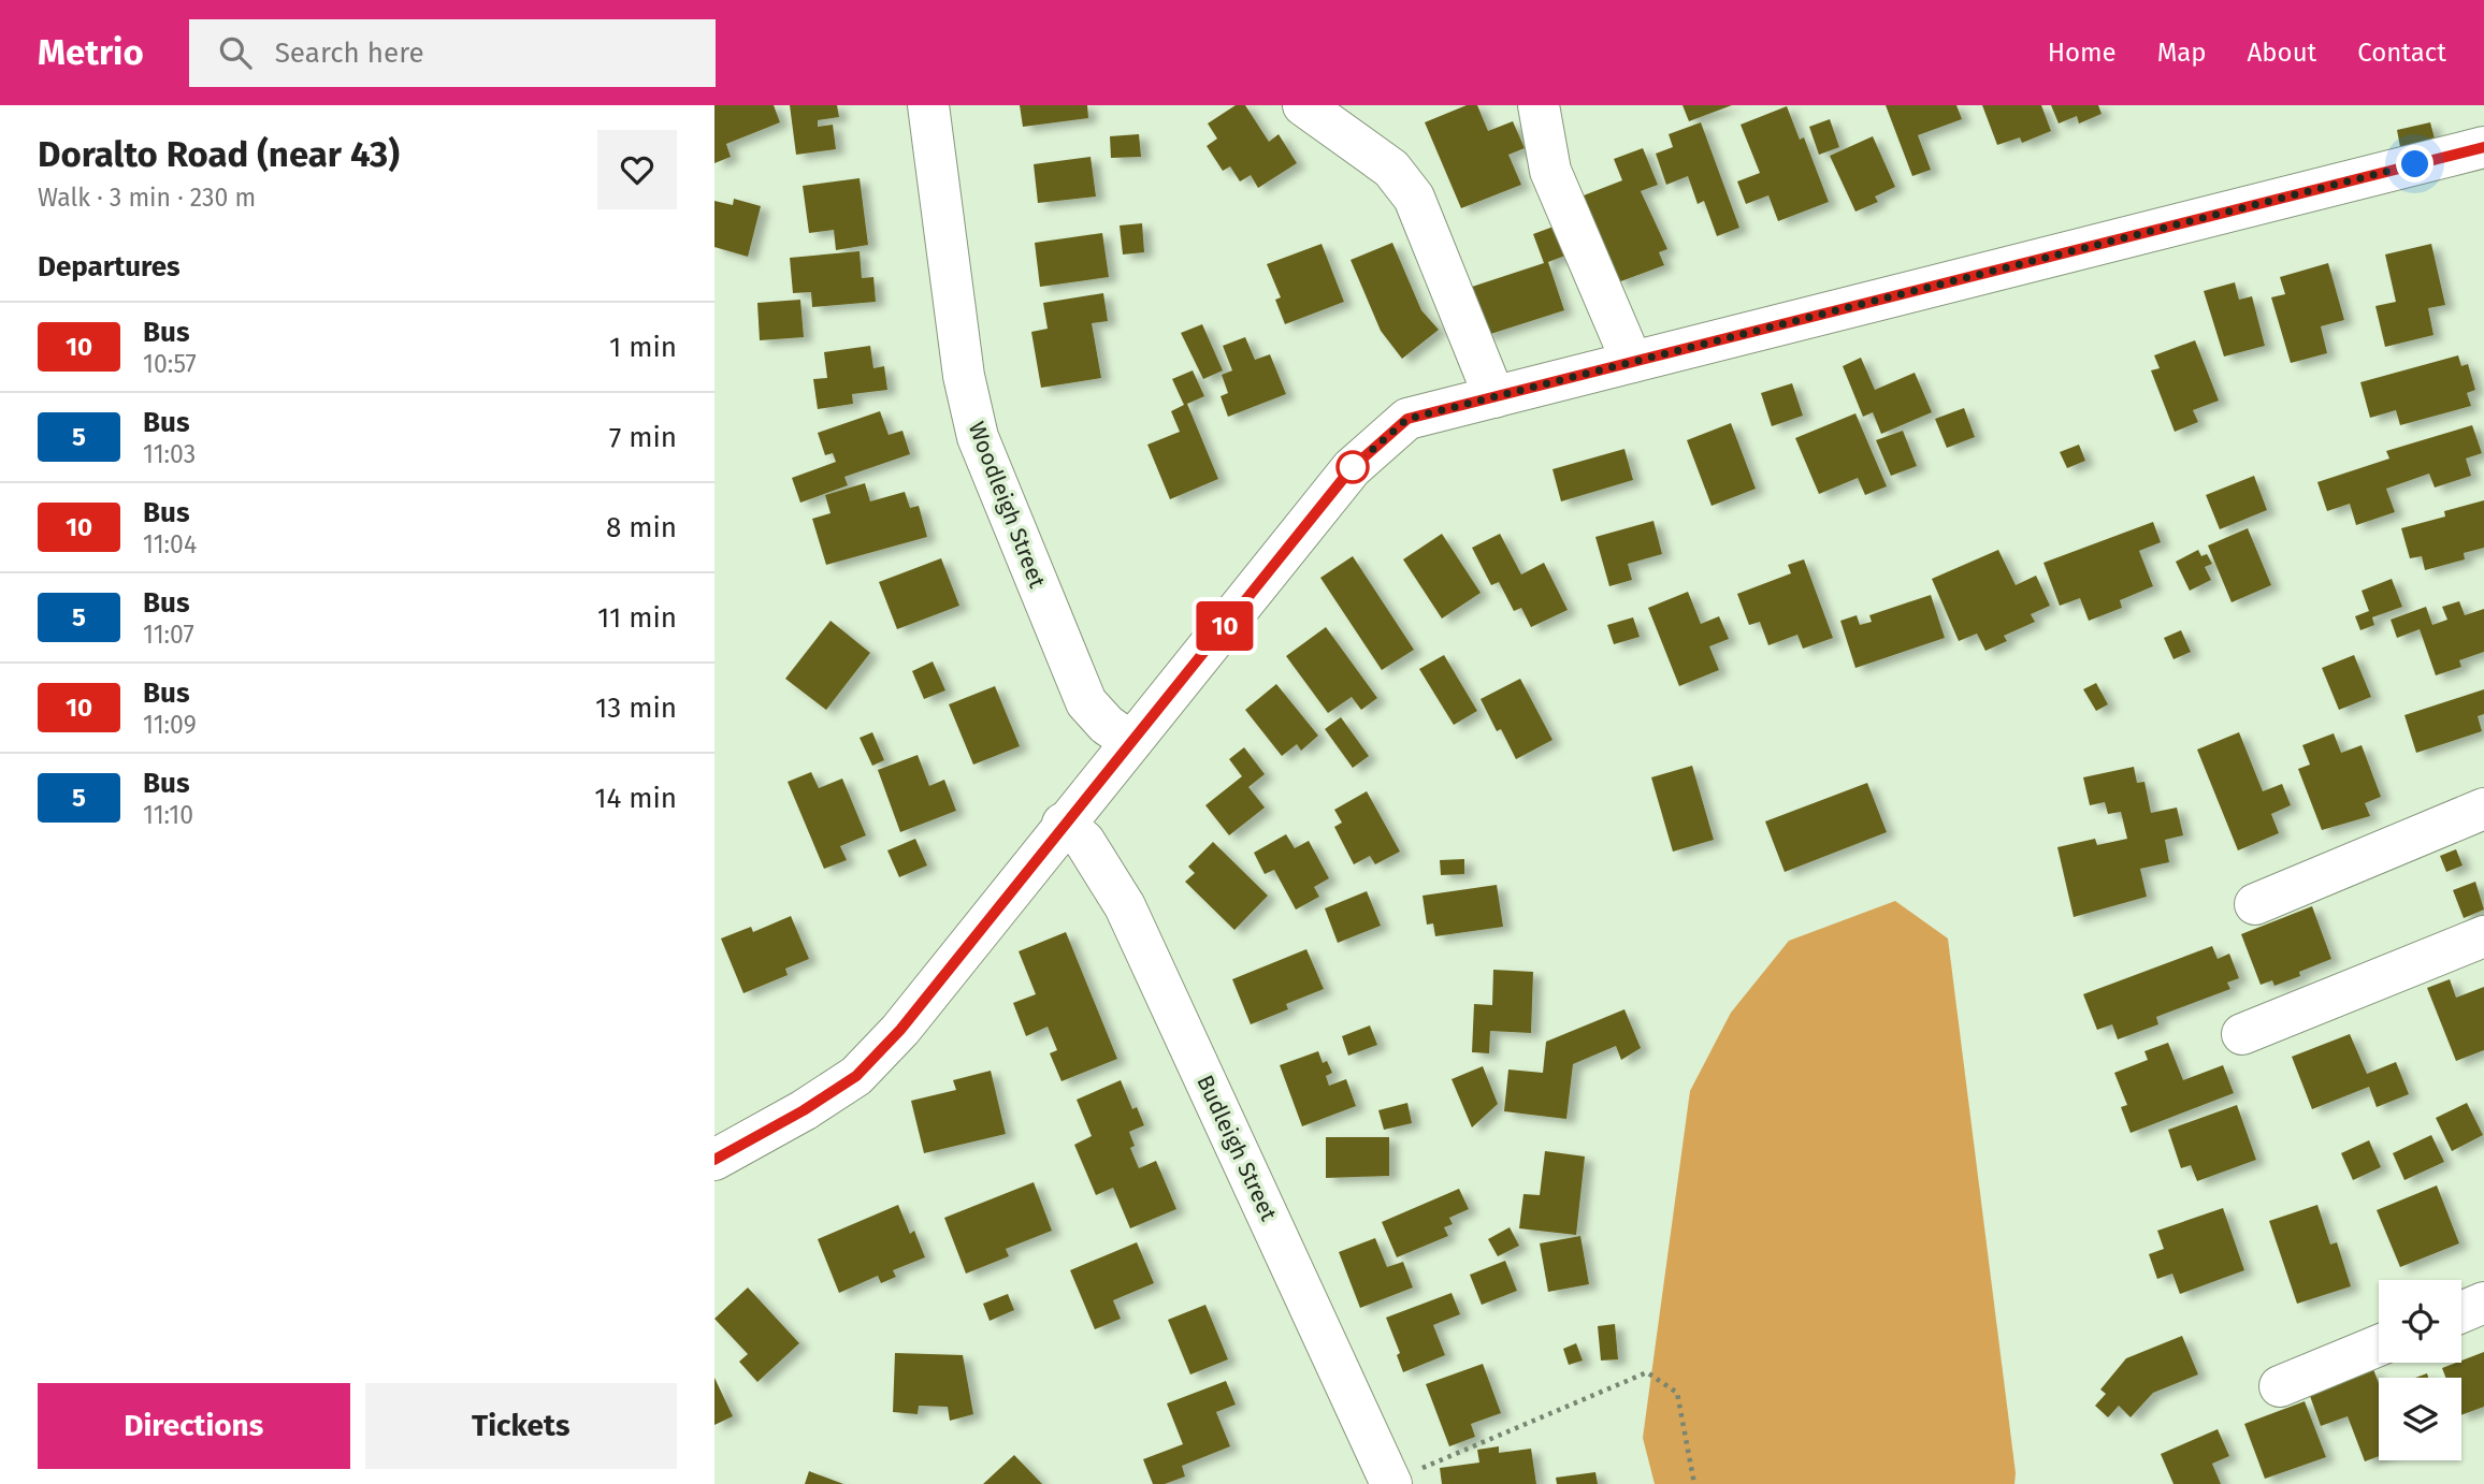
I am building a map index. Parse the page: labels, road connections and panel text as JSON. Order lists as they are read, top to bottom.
{
  "streets": {
    "street": ["Woodleigh Street", "Budleigh Street"]
  },
  "lines": ["bus line 10"],
  "page": {
    "header": "Metrio",
    "search": "Search here",
    "nav": [
      "Home",
      "Map",
      "About",
      "Contact"
    ],
    "heading": [
      ["Doralto Road (near 43)", "Walk · 3 min · 230 m"],
      "Departures"
    ],
    "on_map": "10",
    "list": [
      {
        "mark": "10",
        "name": "Bus",
        "note": "10:57",
        "value": "1 min"
      },
      {
        "mark": "5",
        "name": "Bus",
        "note": "11:03",
        "value": "7 min"
      },
      {
        "mark": "10",
        "name": "Bus",
        "note": "11:04",
        "value": "8 min"
      },
      {
        "mark": "5",
        "name": "Bus",
        "note": "11:07",
        "value": "11 min"
      },
      {
        "mark": "10",
        "name": "Bus",
        "note": "11:09",
        "value": "13 min"
      },
      {
        "mark": "5",
        "name": "Bus",
        "note": "11:10",
        "value": "14 min"
      }
    ],
    "buttons": ["Directions", "Tickets"]
  }
}
